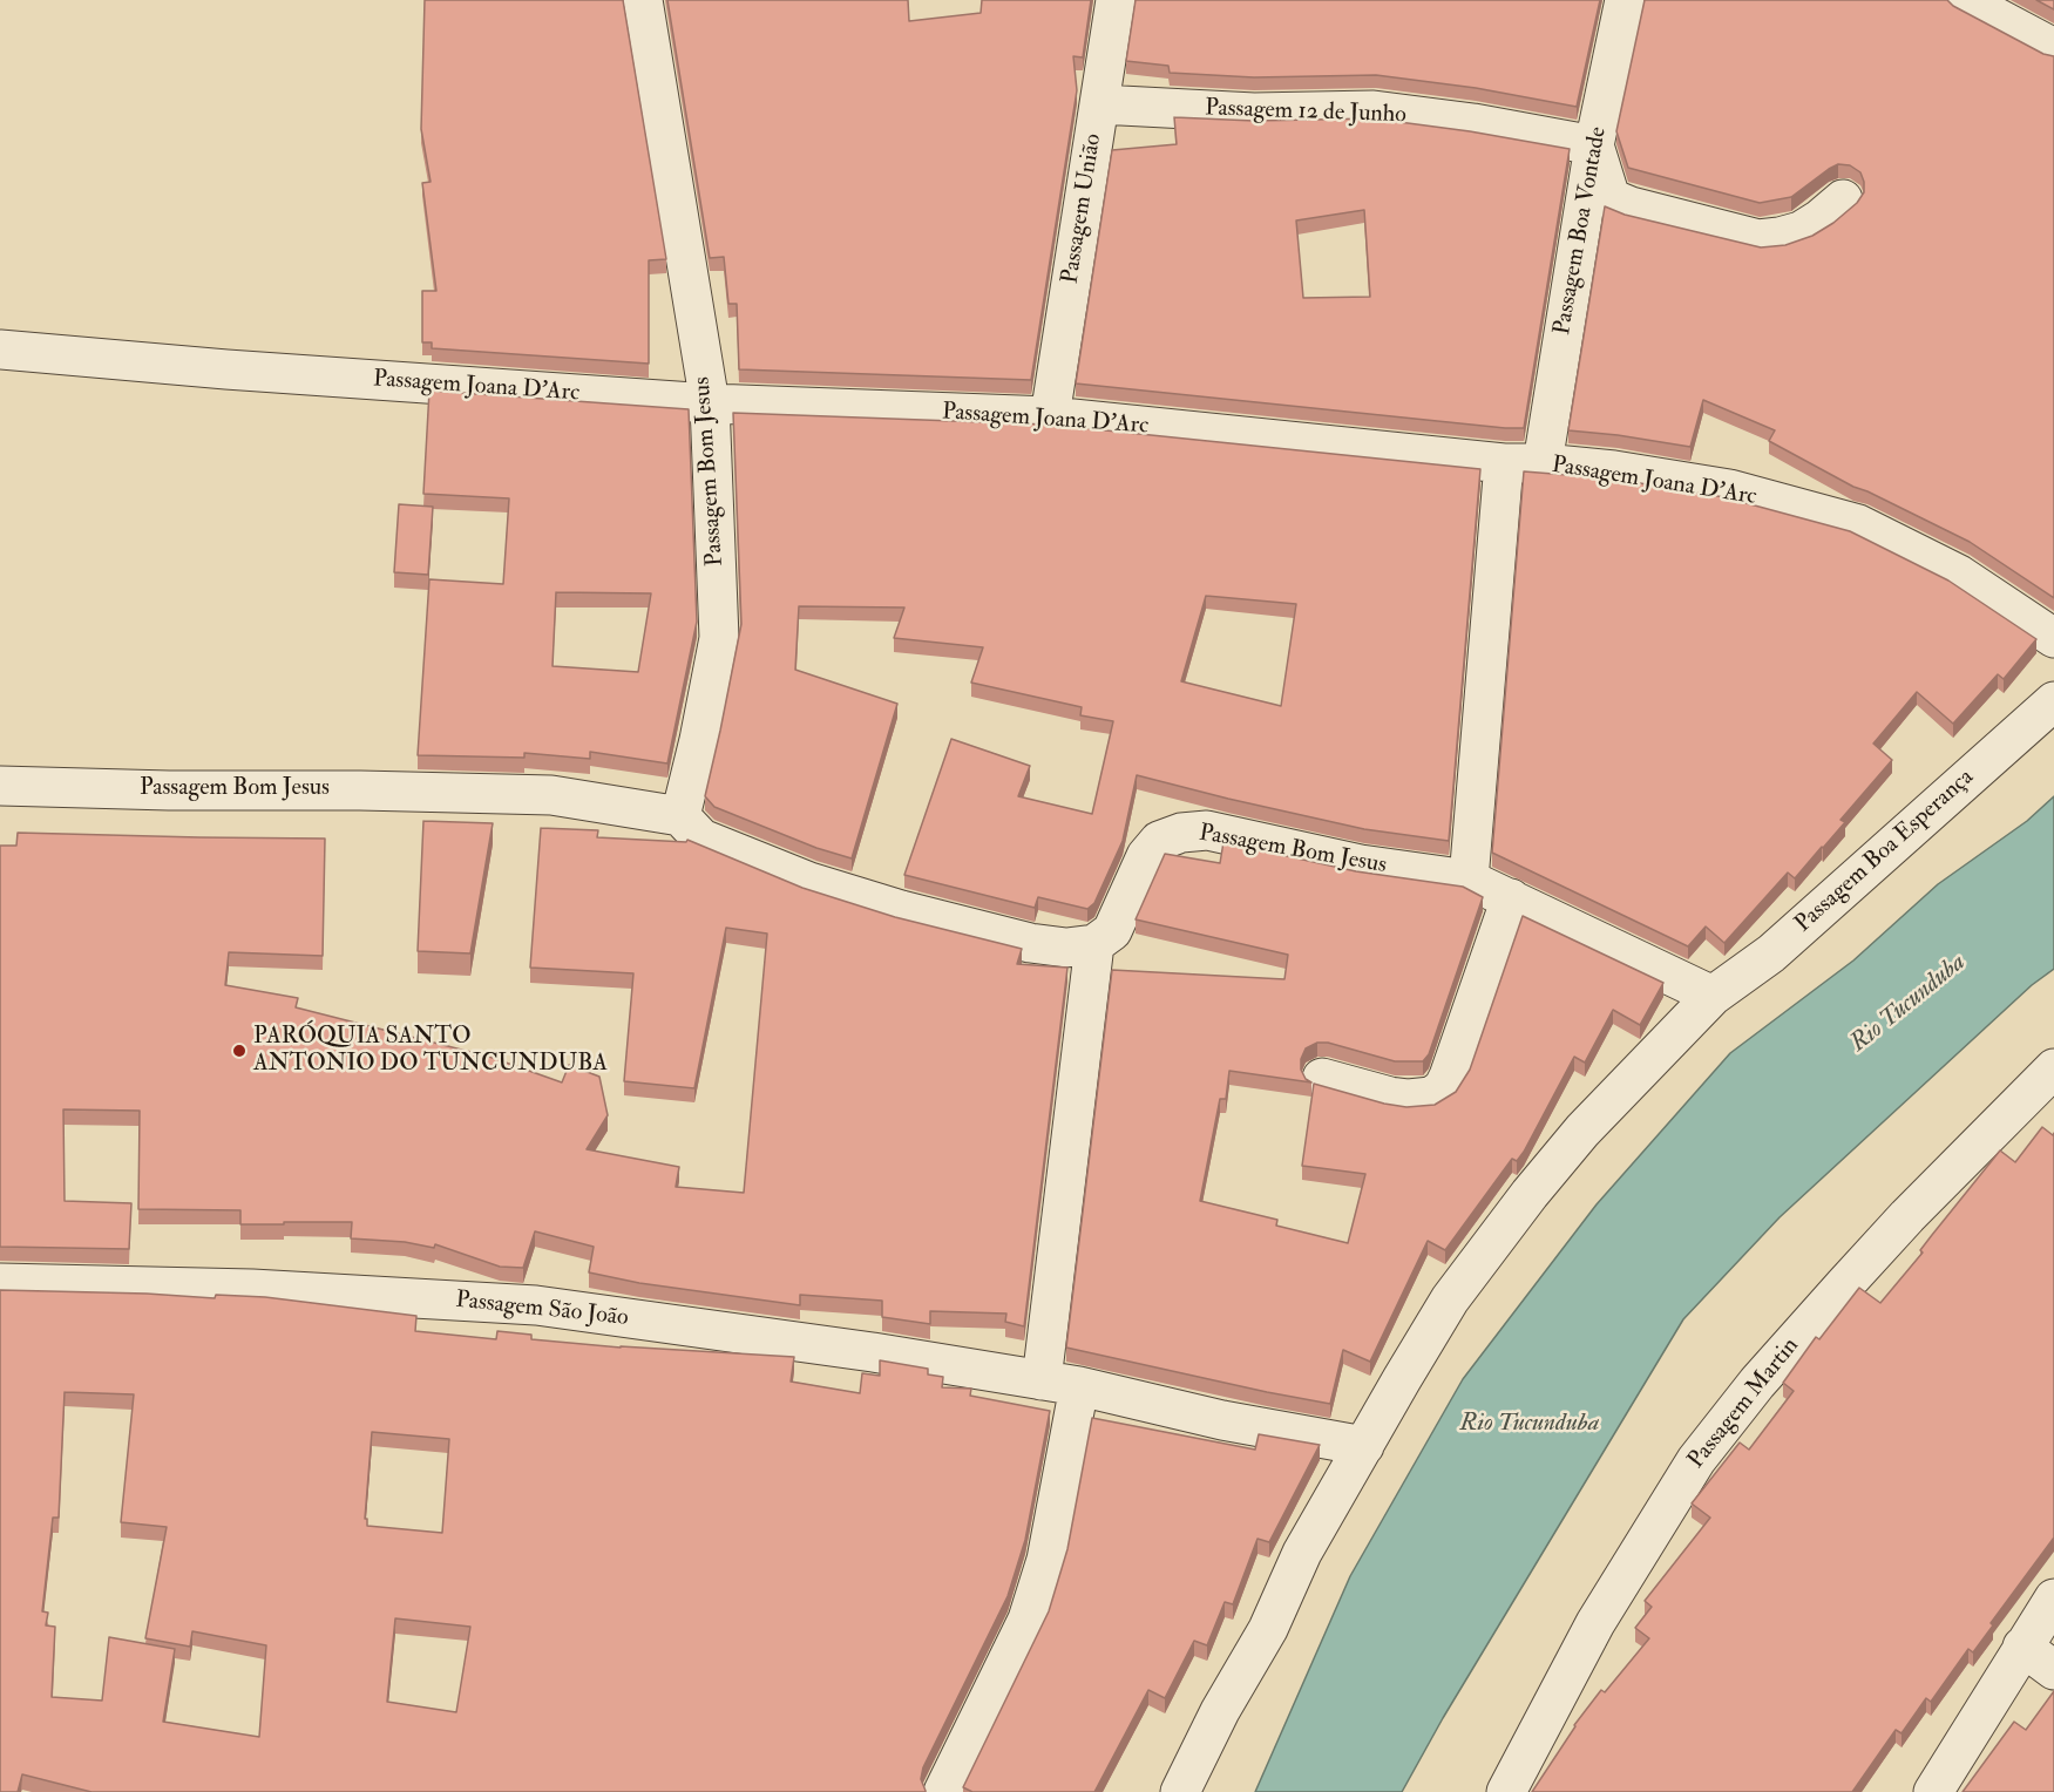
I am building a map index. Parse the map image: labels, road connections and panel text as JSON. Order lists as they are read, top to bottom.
{
  "streets": {
    "street": [
      "Passagem 12 de Junho",
      "Passagem União",
      "Passagem Boa Vontade",
      "Passagem Joana D’Arc",
      "Passagem Bom Jesus",
      "Passagem Boa Esperança",
      "Passagem São João",
      "Passagem Martin"
    ]
  },
  "crossings": [
    ["Passagem 12 de Junho", "Passagem União"],
    ["Passagem 12 de Junho", "Passagem Boa Vontade"],
    ["Passagem União", "Passagem Joana D’Arc"],
    ["Passagem Boa Vontade", "Passagem Joana D’Arc"],
    ["Passagem Joana D’Arc", "Passagem Bom Jesus"],
    ["Passagem Bom Jesus", "Passagem Boa Esperança"],
    ["Passagem Boa Esperança", "Passagem São João"]
  ],
  "water": ["Rio Tucunduba"],
  "places": ["PARÓQUIA SANTO ANTONIO DO TUNCUNDUBA"]
}
